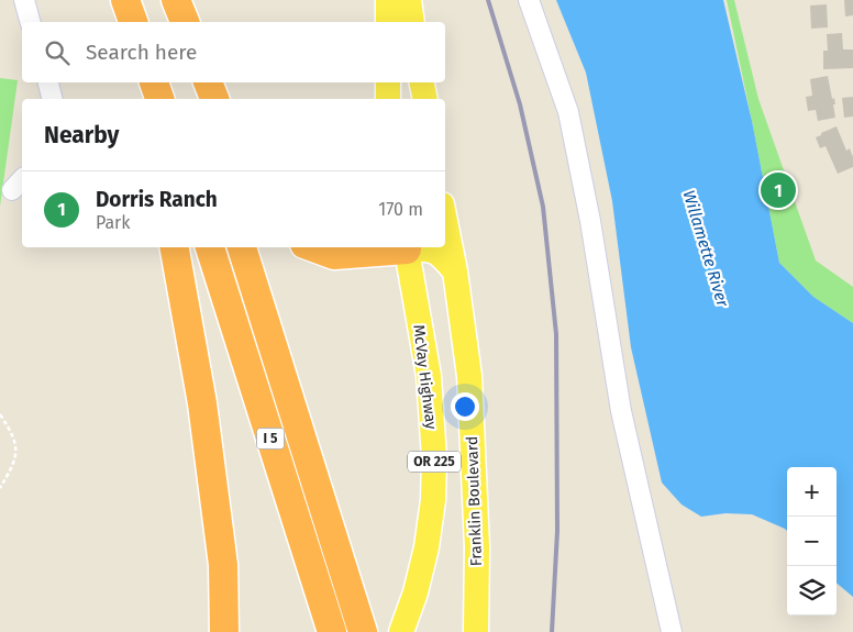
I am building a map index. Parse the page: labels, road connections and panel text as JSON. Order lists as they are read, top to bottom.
{
  "streets": {
    "highway": ["I 5"],
    "main road": ["McVay Highway", "OR 225", "Franklin Boulevard"]
  },
  "water": ["Willamette River"],
  "page": {
    "search": "Search here",
    "heading": "Nearby",
    "pins": "1",
    "list": [
      {
        "mark": "1",
        "name": "Dorris Ranch",
        "note": "Park",
        "value": "170 m"
      }
    ],
    "map_buttons": ["+", "−"]
  }
}
